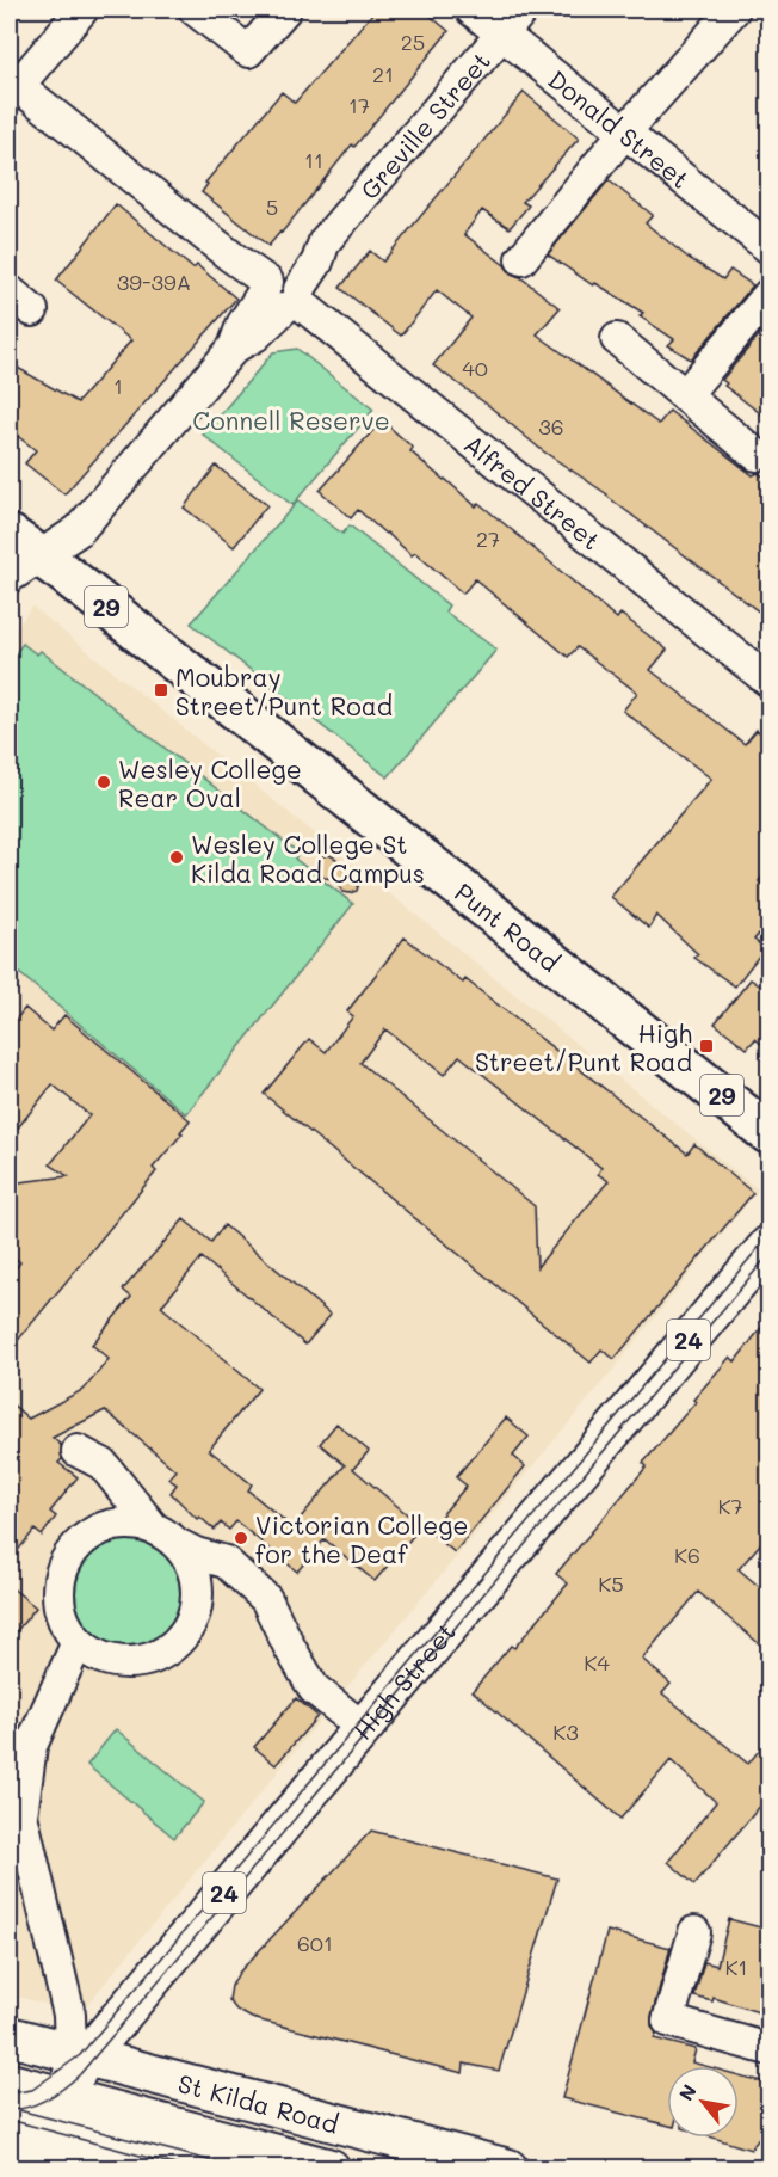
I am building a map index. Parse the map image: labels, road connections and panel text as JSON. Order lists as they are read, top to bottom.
{
  "streets": {
    "highway": ["29", "Punt Road"],
    "main road": ["24", "High Street", "St Kilda Road"],
    "street": ["Greville Street", "Donald Street", "Alfred Street"]
  },
  "crossings": [
    ["Greville Street", "Donald Street"],
    ["Greville Street", "Alfred Street"],
    ["Greville Street", "Punt Road"],
    ["High Street", "St Kilda Road"]
  ],
  "parks": ["Connell Reserve"],
  "places": {
    "transit": ["Moubray Street/Punt Road", "High Street/Punt Road"],
    "other": ["Wesley College Rear Oval", "Wesley College St Kilda Road Campus", "Victorian College for the Deaf"]
  },
  "house_numbers": [
    "25",
    "21",
    "17",
    "11",
    "5",
    "39-39A",
    "40",
    "1",
    "36",
    "27",
    "K7",
    "K6",
    "K5",
    "K4",
    "K3",
    "601",
    "K1"
  ],
  "north": "top left"
}
